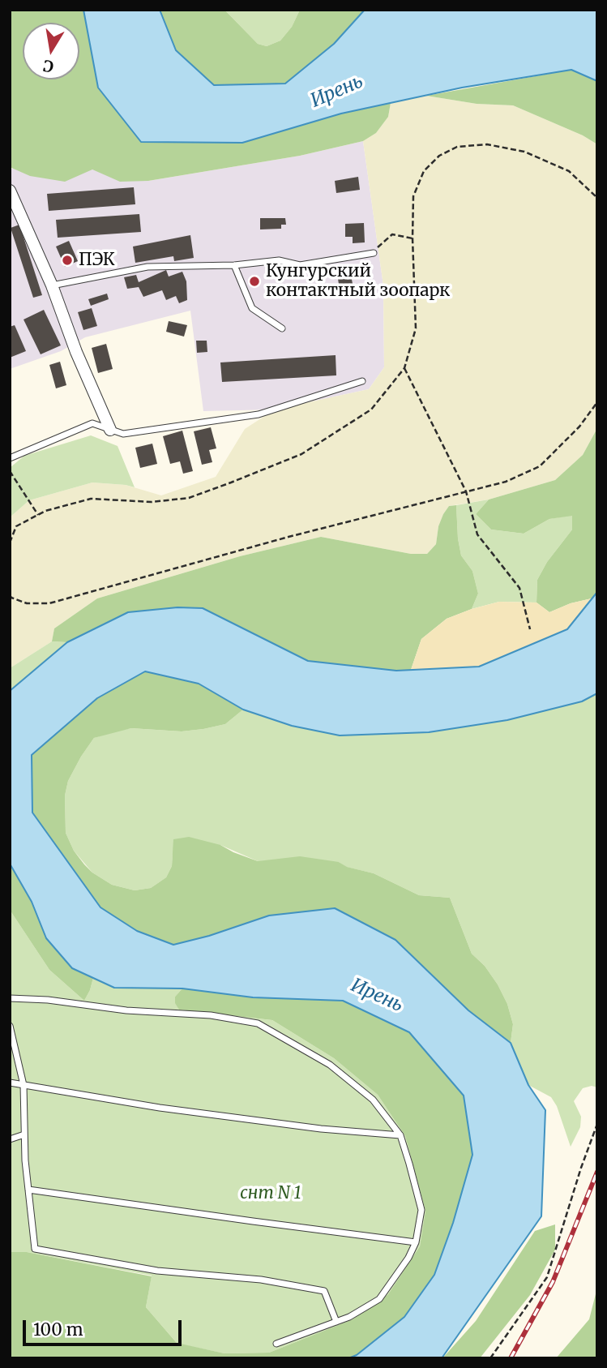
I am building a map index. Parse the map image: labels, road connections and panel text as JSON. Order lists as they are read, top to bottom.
{
  "water": ["Ирень"],
  "parks": ["снт N 1"],
  "places": ["ПЭК", "Кунгурский контактный зоопарк"],
  "scale_bar": "100 m",
  "north": "bottom"
}
